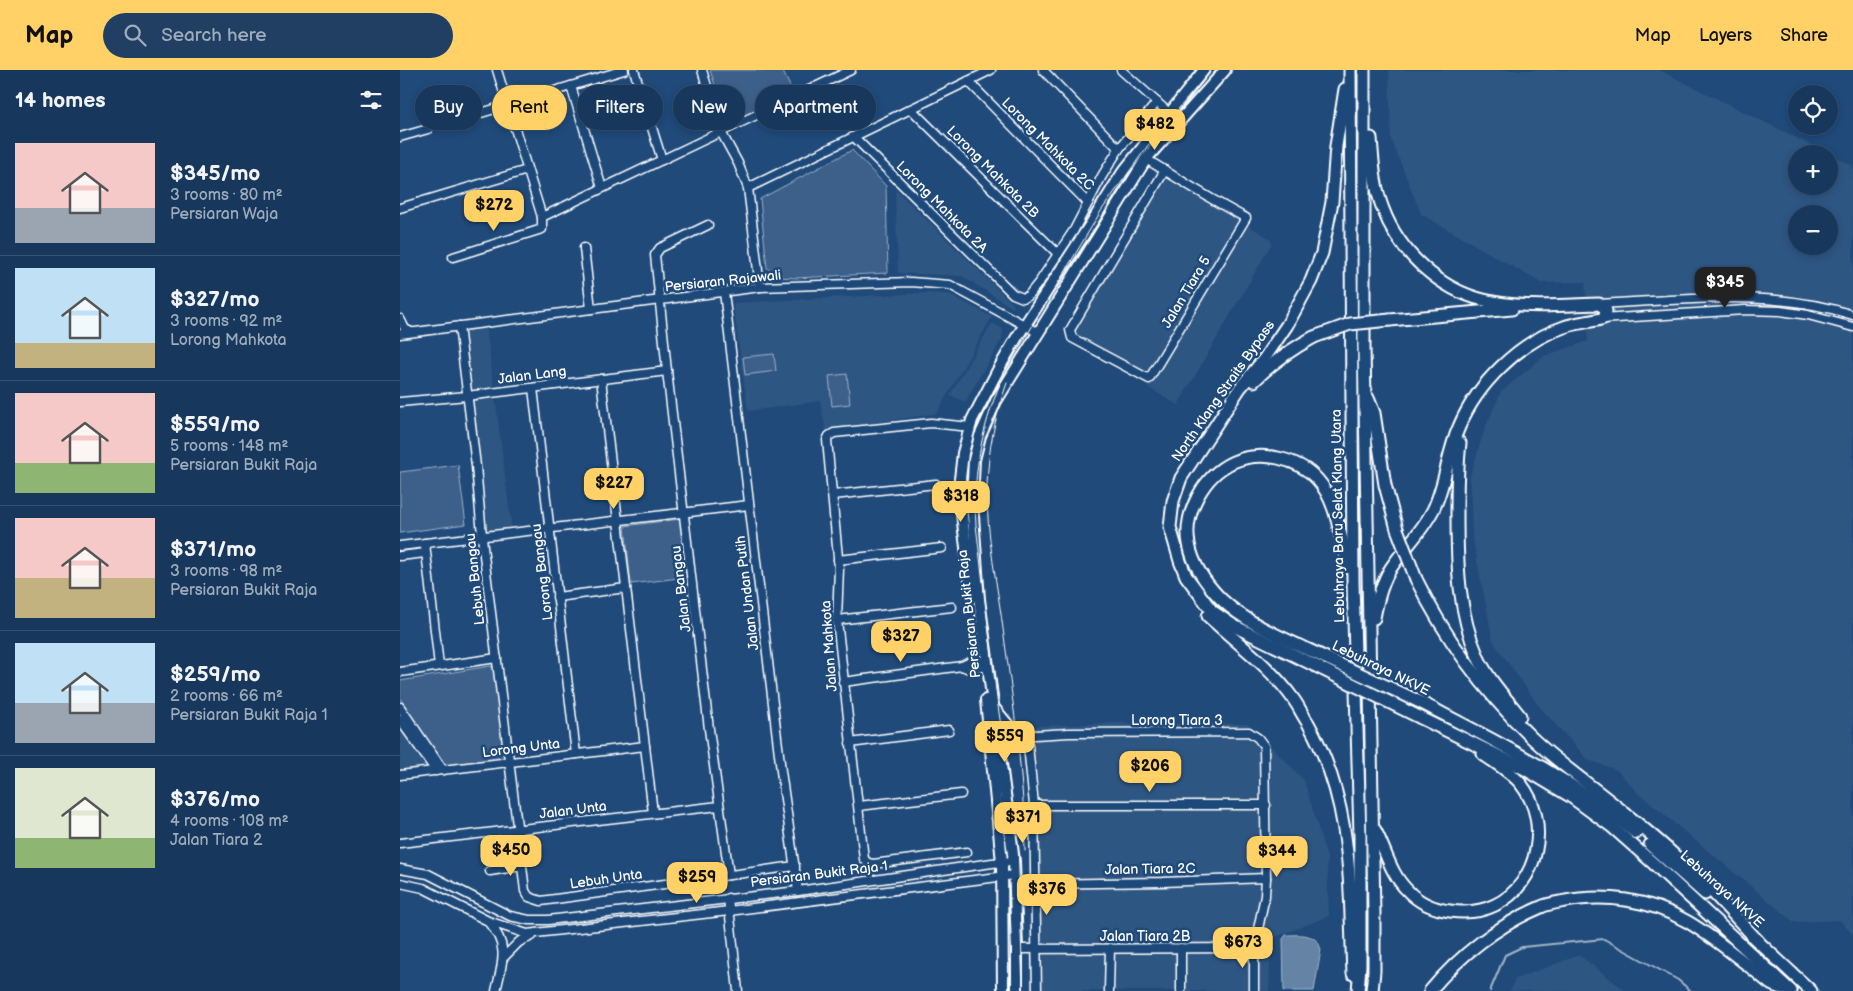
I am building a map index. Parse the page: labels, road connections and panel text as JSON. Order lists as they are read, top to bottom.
{
  "streets": {
    "highway": ["North Klang Straits Bypass", "Lebuhraya Baru Selat Klang Utara", "Lebuhraya NKVE"],
    "main road": ["Persiaran Bukit Raja"],
    "street": [
      "Lorong Mahkota 2C",
      "Lorong Mahkota 2B",
      "Lorong Mahkota 2A",
      "Persiaran Rajawali",
      "Jalan Tiara 5",
      "Jalan Lang",
      "Lorong Bangau",
      "Lebuh Bangau",
      "Jalan Bangau",
      "Jalan Undan Putih",
      "Jalan Mahkota",
      "Lorong Tiara 3",
      "Lorong Unta",
      "Jalan Unta",
      "Jalan Tiara 2C",
      "Persiaran Bukit Raja 1",
      "Lebuh Unta",
      "Jalan Tiara 2B"
    ]
  },
  "crossings": [
    ["Lorong Mahkota 2B", "Lorong Mahkota 2A"],
    ["Persiaran Rajawali", "Lebuh Bangau"],
    ["Persiaran Rajawali", "Jalan Bangau"],
    ["Persiaran Rajawali", "Jalan Undan Putih"],
    ["Persiaran Rajawali", "Persiaran Bukit Raja"],
    ["Jalan Lang", "Lorong Bangau"],
    ["Jalan Lang", "Lebuh Bangau"],
    ["Jalan Lang", "Jalan Bangau"],
    ["North Klang Straits Bypass", "Lebuhraya Baru Selat Klang Utara"],
    ["Lebuhraya Baru Selat Klang Utara", "Lebuhraya NKVE"],
    ["Lorong Bangau", "Lorong Unta"],
    ["Lebuh Bangau", "Lorong Unta"],
    ["Lebuh Bangau", "Jalan Unta"],
    ["Lebuh Bangau", "Lebuh Unta"],
    ["Jalan Bangau", "Jalan Unta"],
    ["Jalan Bangau", "Lebuh Unta"],
    ["Jalan Undan Putih", "Persiaran Bukit Raja 1"],
    ["Jalan Undan Putih", "Lebuh Unta"],
    ["Persiaran Bukit Raja", "Jalan Mahkota"],
    ["Persiaran Bukit Raja", "Persiaran Bukit Raja 1"],
    ["Persiaran Bukit Raja", "Jalan Tiara 2B"],
    ["Lorong Tiara 3", "Jalan Tiara 2C"],
    ["Lorong Tiara 3", "Jalan Tiara 2B"]
  ],
  "page": {
    "header": "Map",
    "search": "Search here",
    "nav": ["Map", "Layers", "Share"],
    "heading": "14 homes",
    "map_buttons": ["+", "−"],
    "chip": [
      "Buy",
      "Rent",
      "Filters",
      "New",
      "Apartment"
    ],
    "price": [
      "$482",
      "$272",
      "$345",
      "$227",
      "$318",
      "$327",
      "$559",
      "$206",
      "$371",
      "$450",
      "$344",
      "$259",
      "$376",
      "$673"
    ],
    "list": [
      {
        "name": "$345/mo",
        "note": "3 rooms · 80 m² · Persiaran Waja"
      },
      {
        "name": "$327/mo",
        "note": "3 rooms · 92 m² · Lorong Mahkota"
      },
      {
        "name": "$559/mo",
        "note": "5 rooms · 148 m² · Persiaran Bukit Raja"
      },
      {
        "name": "$371/mo",
        "note": "3 rooms · 98 m² · Persiaran Bukit Raja"
      },
      {
        "name": "$259/mo",
        "note": "2 rooms · 66 m² · Persiaran Bukit Raja 1"
      },
      {
        "name": "$376/mo",
        "note": "4 rooms · 108 m² · Jalan Tiara 2"
      }
    ]
  }
}
